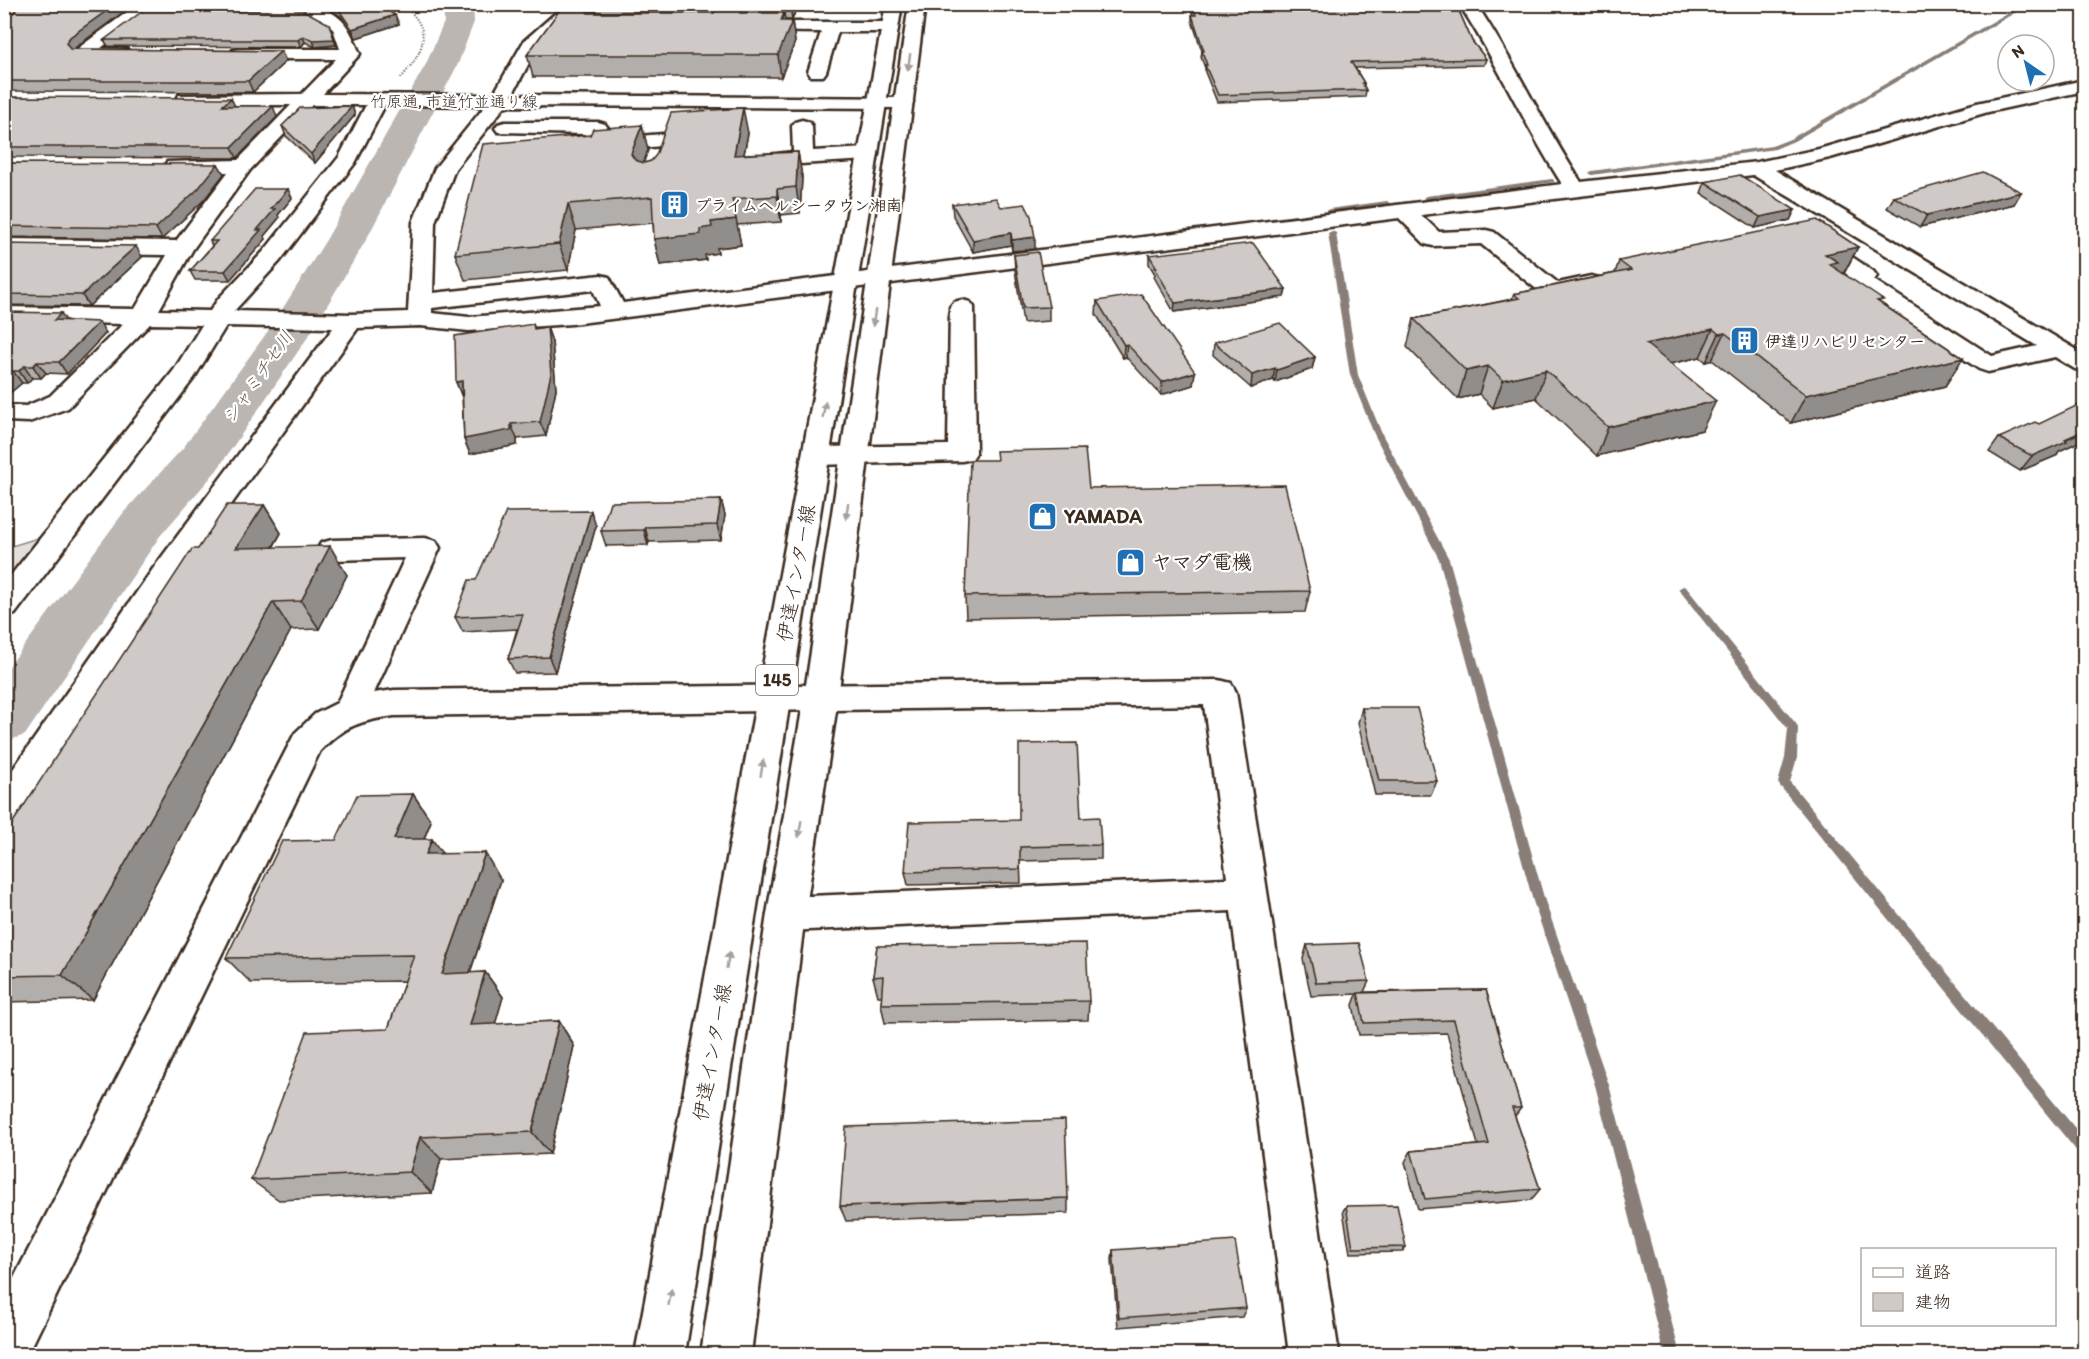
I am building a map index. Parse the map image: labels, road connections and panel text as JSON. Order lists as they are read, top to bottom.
{
  "streets": {
    "street": ["竹原通, 市道竹並通り線", "伊達インター線", "145"]
  },
  "crossings": [
    ["竹原通, 市道竹並通り線", "伊達インター線"]
  ],
  "water": ["シャミチセ川"],
  "places": {
    "building": ["プライムヘルシータウン湘南", "伊達リハビリセンター"],
    "shop": ["YAMADA", "ヤマダ電機"]
  },
  "legend": ["道路", "建物"],
  "north": "top left"
}
